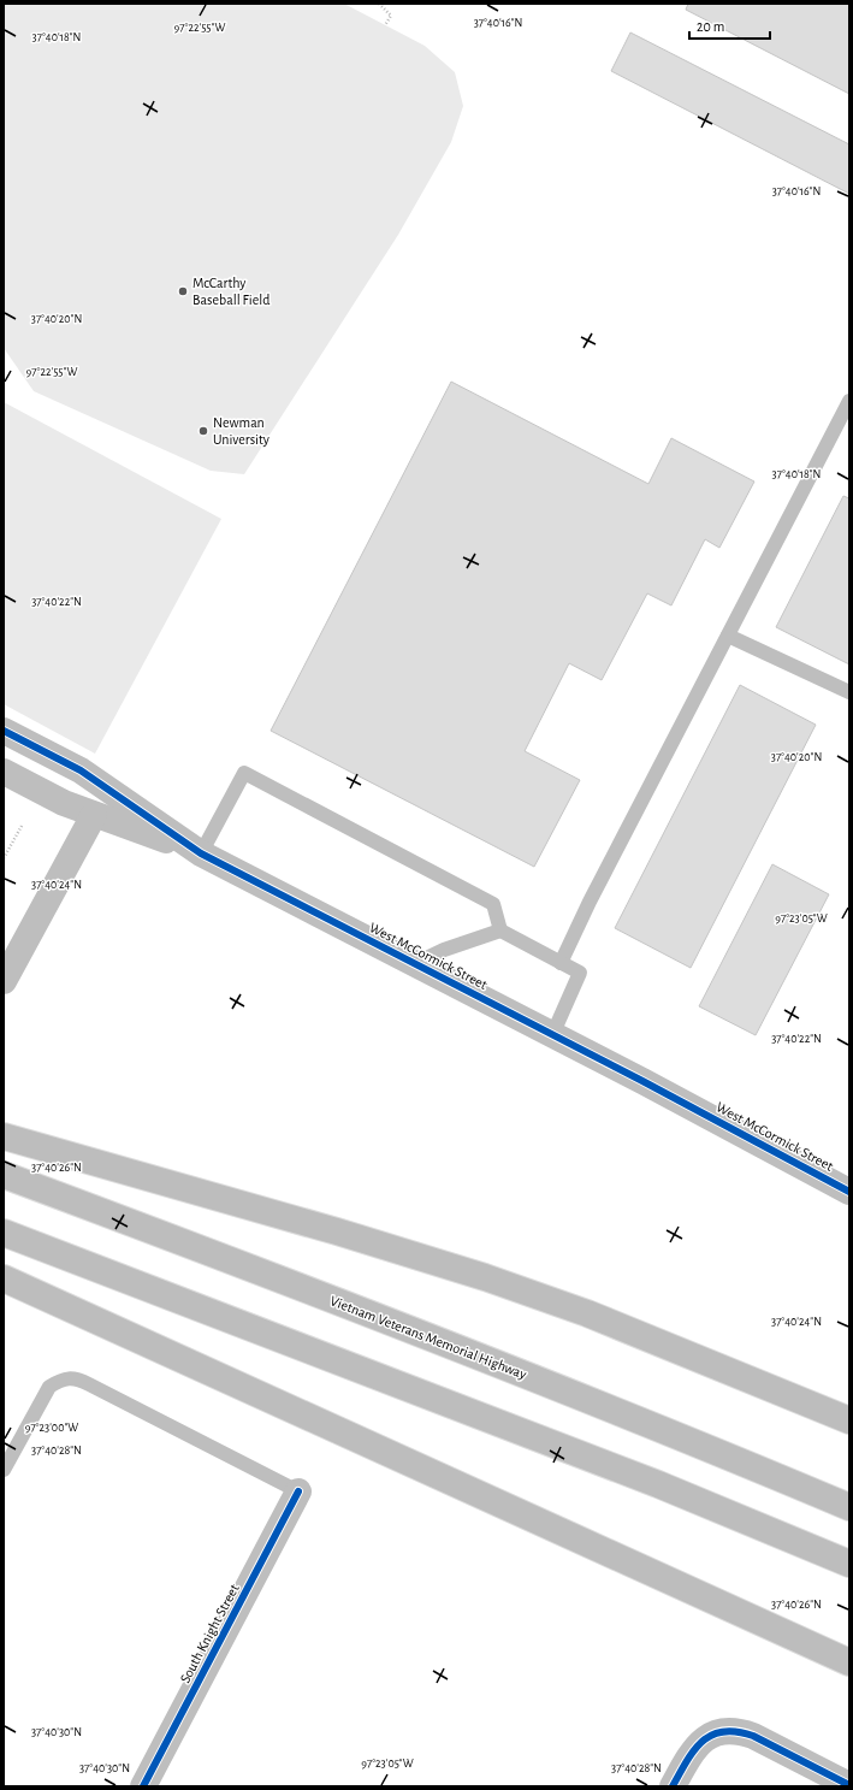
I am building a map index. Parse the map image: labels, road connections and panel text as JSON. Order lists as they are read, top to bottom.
{
  "streets": {
    "highway": ["Vietnam Veterans Memorial Highway"],
    "street": ["West McCormick Street", "South Knight Street"]
  },
  "places": ["McCarthy Baseball Field", "Newman University"],
  "scale_bar": "20 m",
  "coordinates": [
    "37°40'16\"N",
    "97°22'55\"W",
    "37°40'18\"N",
    "37°40'20\"N",
    "37°40'22\"N",
    "37°40'24\"N",
    "97°23'05\"W",
    "37°40'26\"N",
    "97°23'00\"W",
    "37°40'28\"N",
    "37°40'30\"N"
  ]
}
